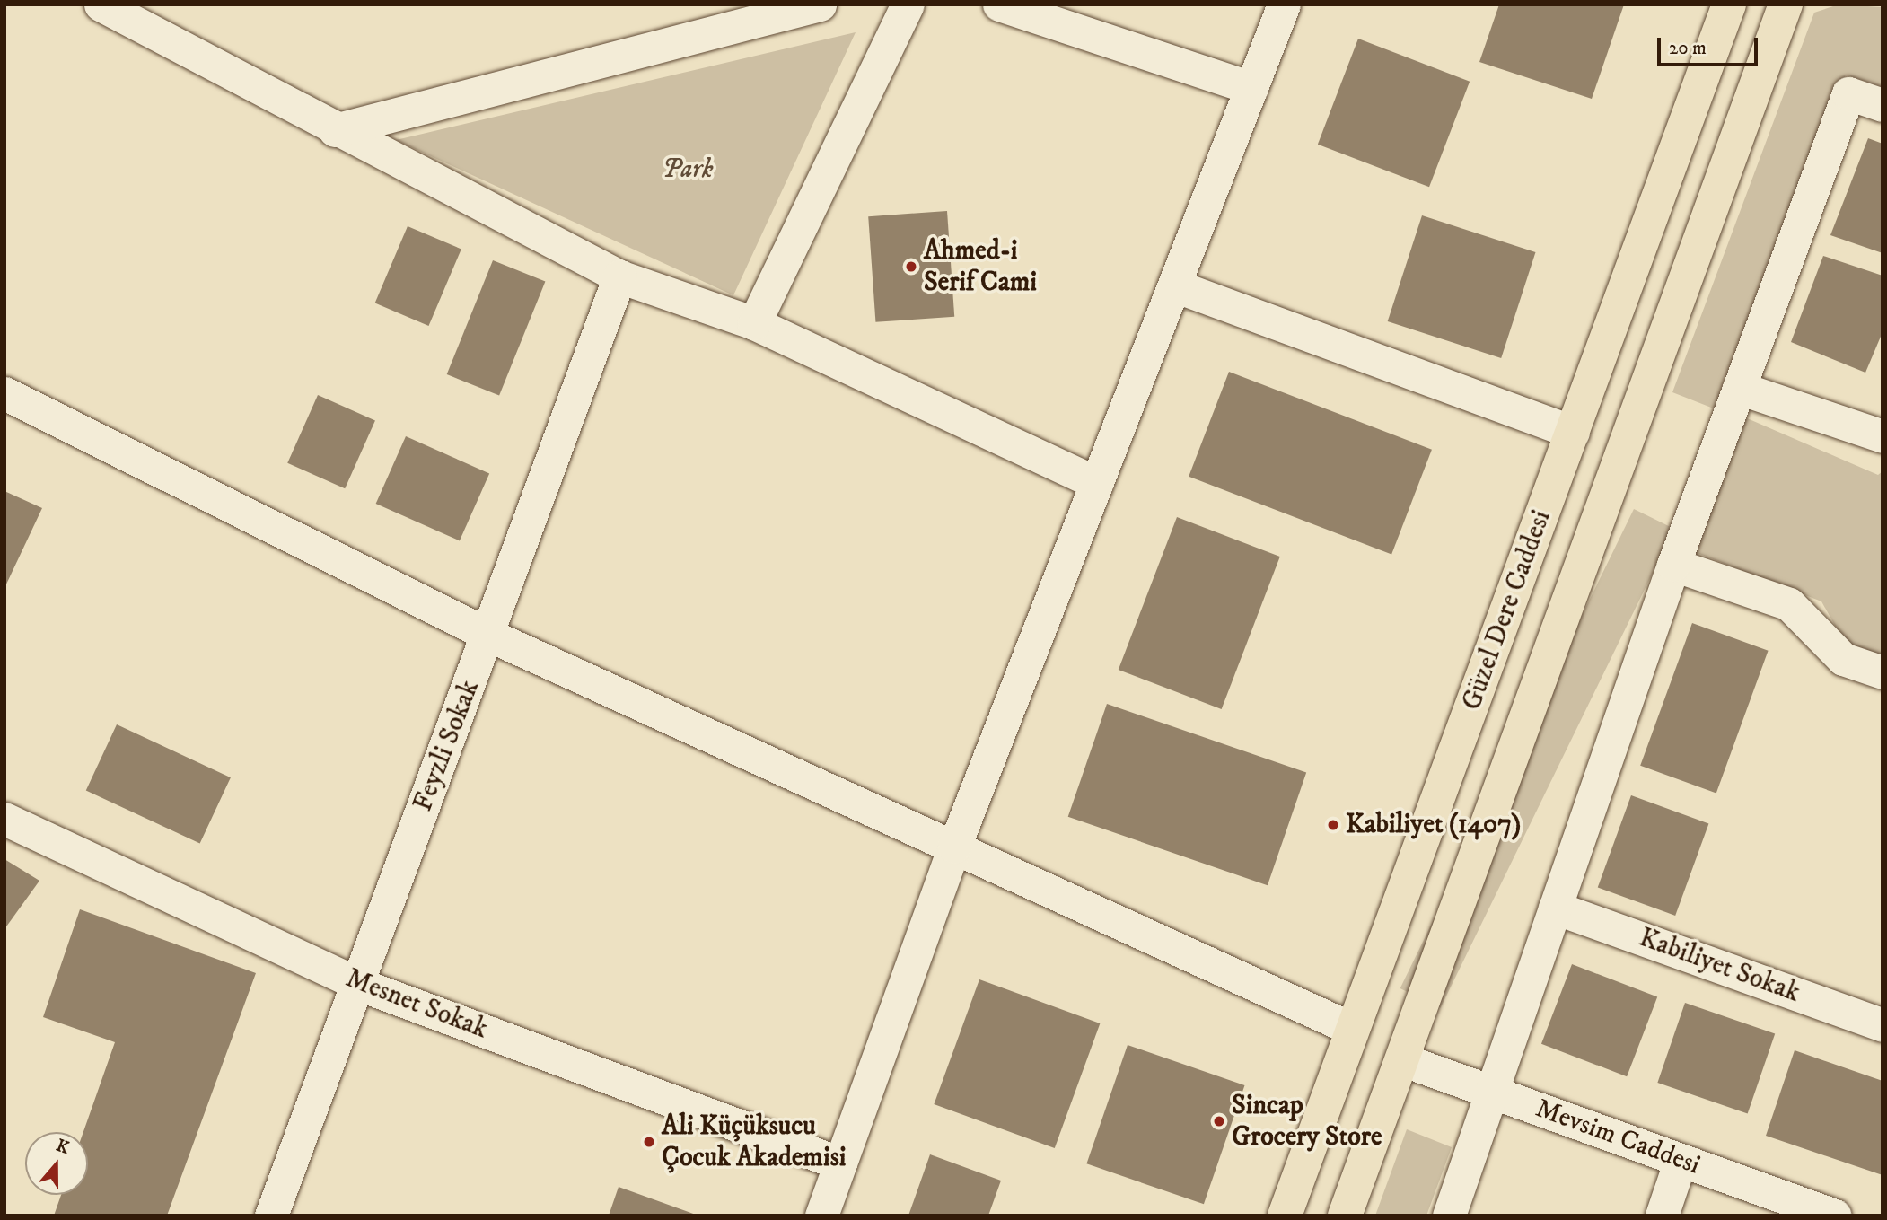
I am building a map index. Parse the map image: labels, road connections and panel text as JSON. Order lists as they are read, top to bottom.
{
  "streets": {
    "main road": ["Güzel Dere Caddesi"],
    "street": [
      "Feyzli Sokak",
      "Kabiliyet Sokak",
      "Mesnet Sokak",
      "Mevsim Caddesi"
    ]
  },
  "crossings": [
    ["Güzel Dere Caddesi", "Mevsim Caddesi"],
    ["Feyzli Sokak", "Mesnet Sokak"]
  ],
  "parks": ["Park"],
  "places": [
    "Ahmed-i Serif Cami",
    "Kabiliyet (1407)",
    "Sincap Grocery Store",
    "Ali Küçüksucu Çocuk Akademisi"
  ],
  "scale_bar": "20 m",
  "north": "top"
}
